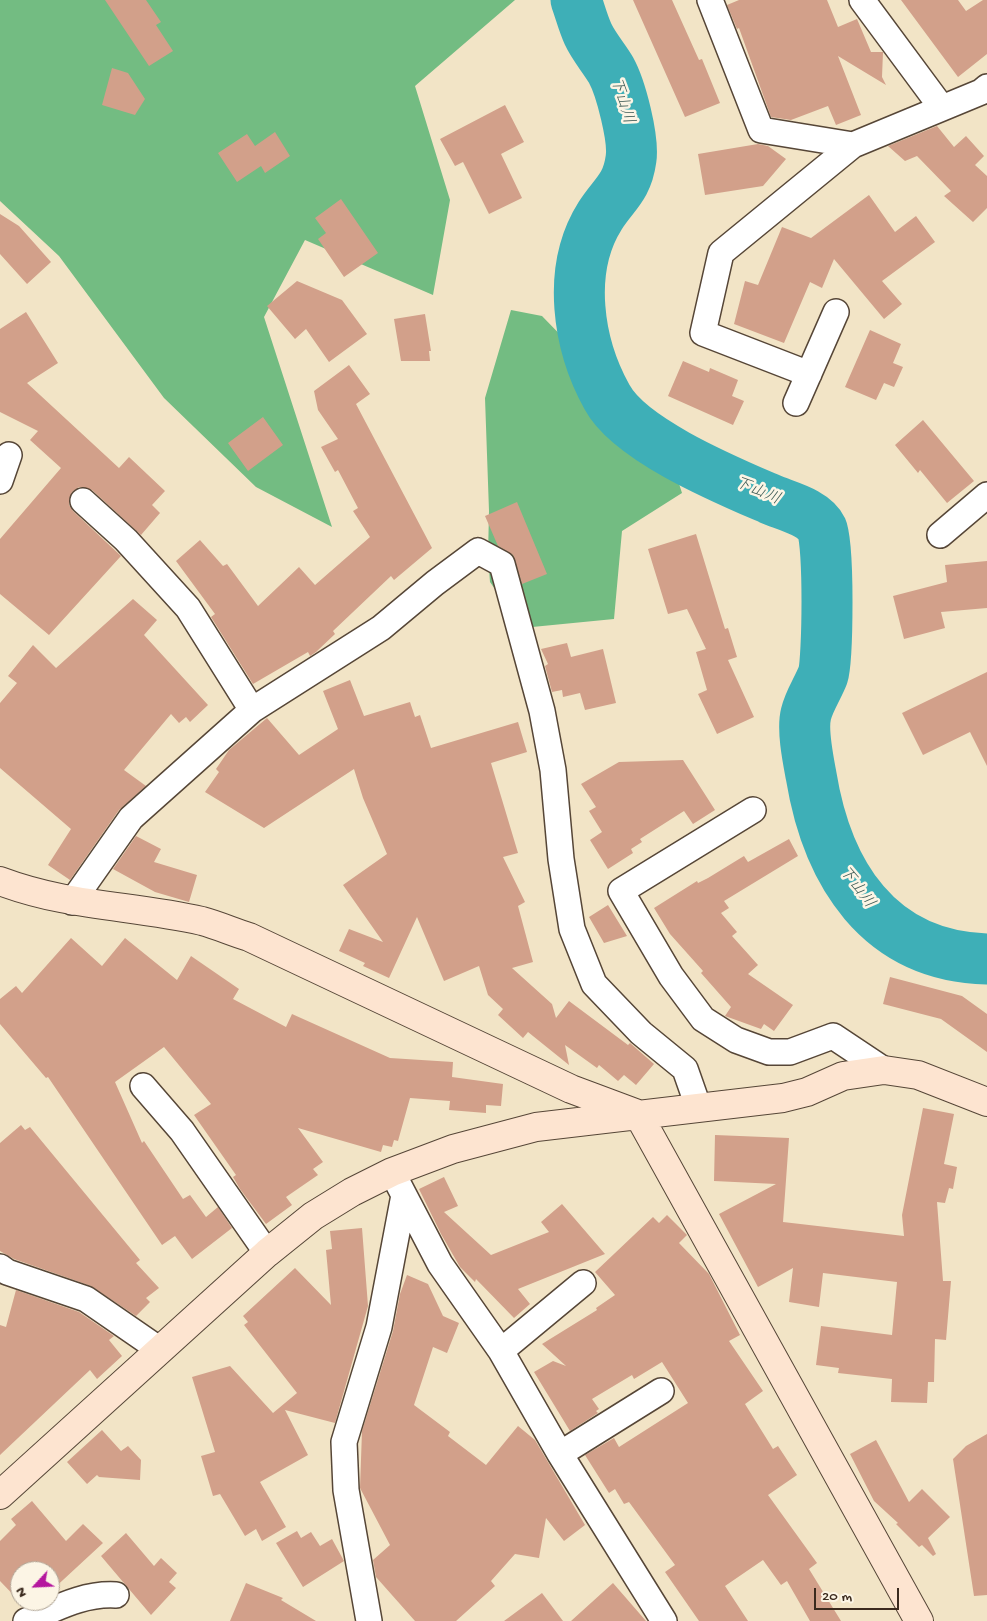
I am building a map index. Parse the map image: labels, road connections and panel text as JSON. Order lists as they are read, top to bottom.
{
  "water": ["下山川"],
  "scale_bar": "20 m",
  "north": "bottom left"
}
